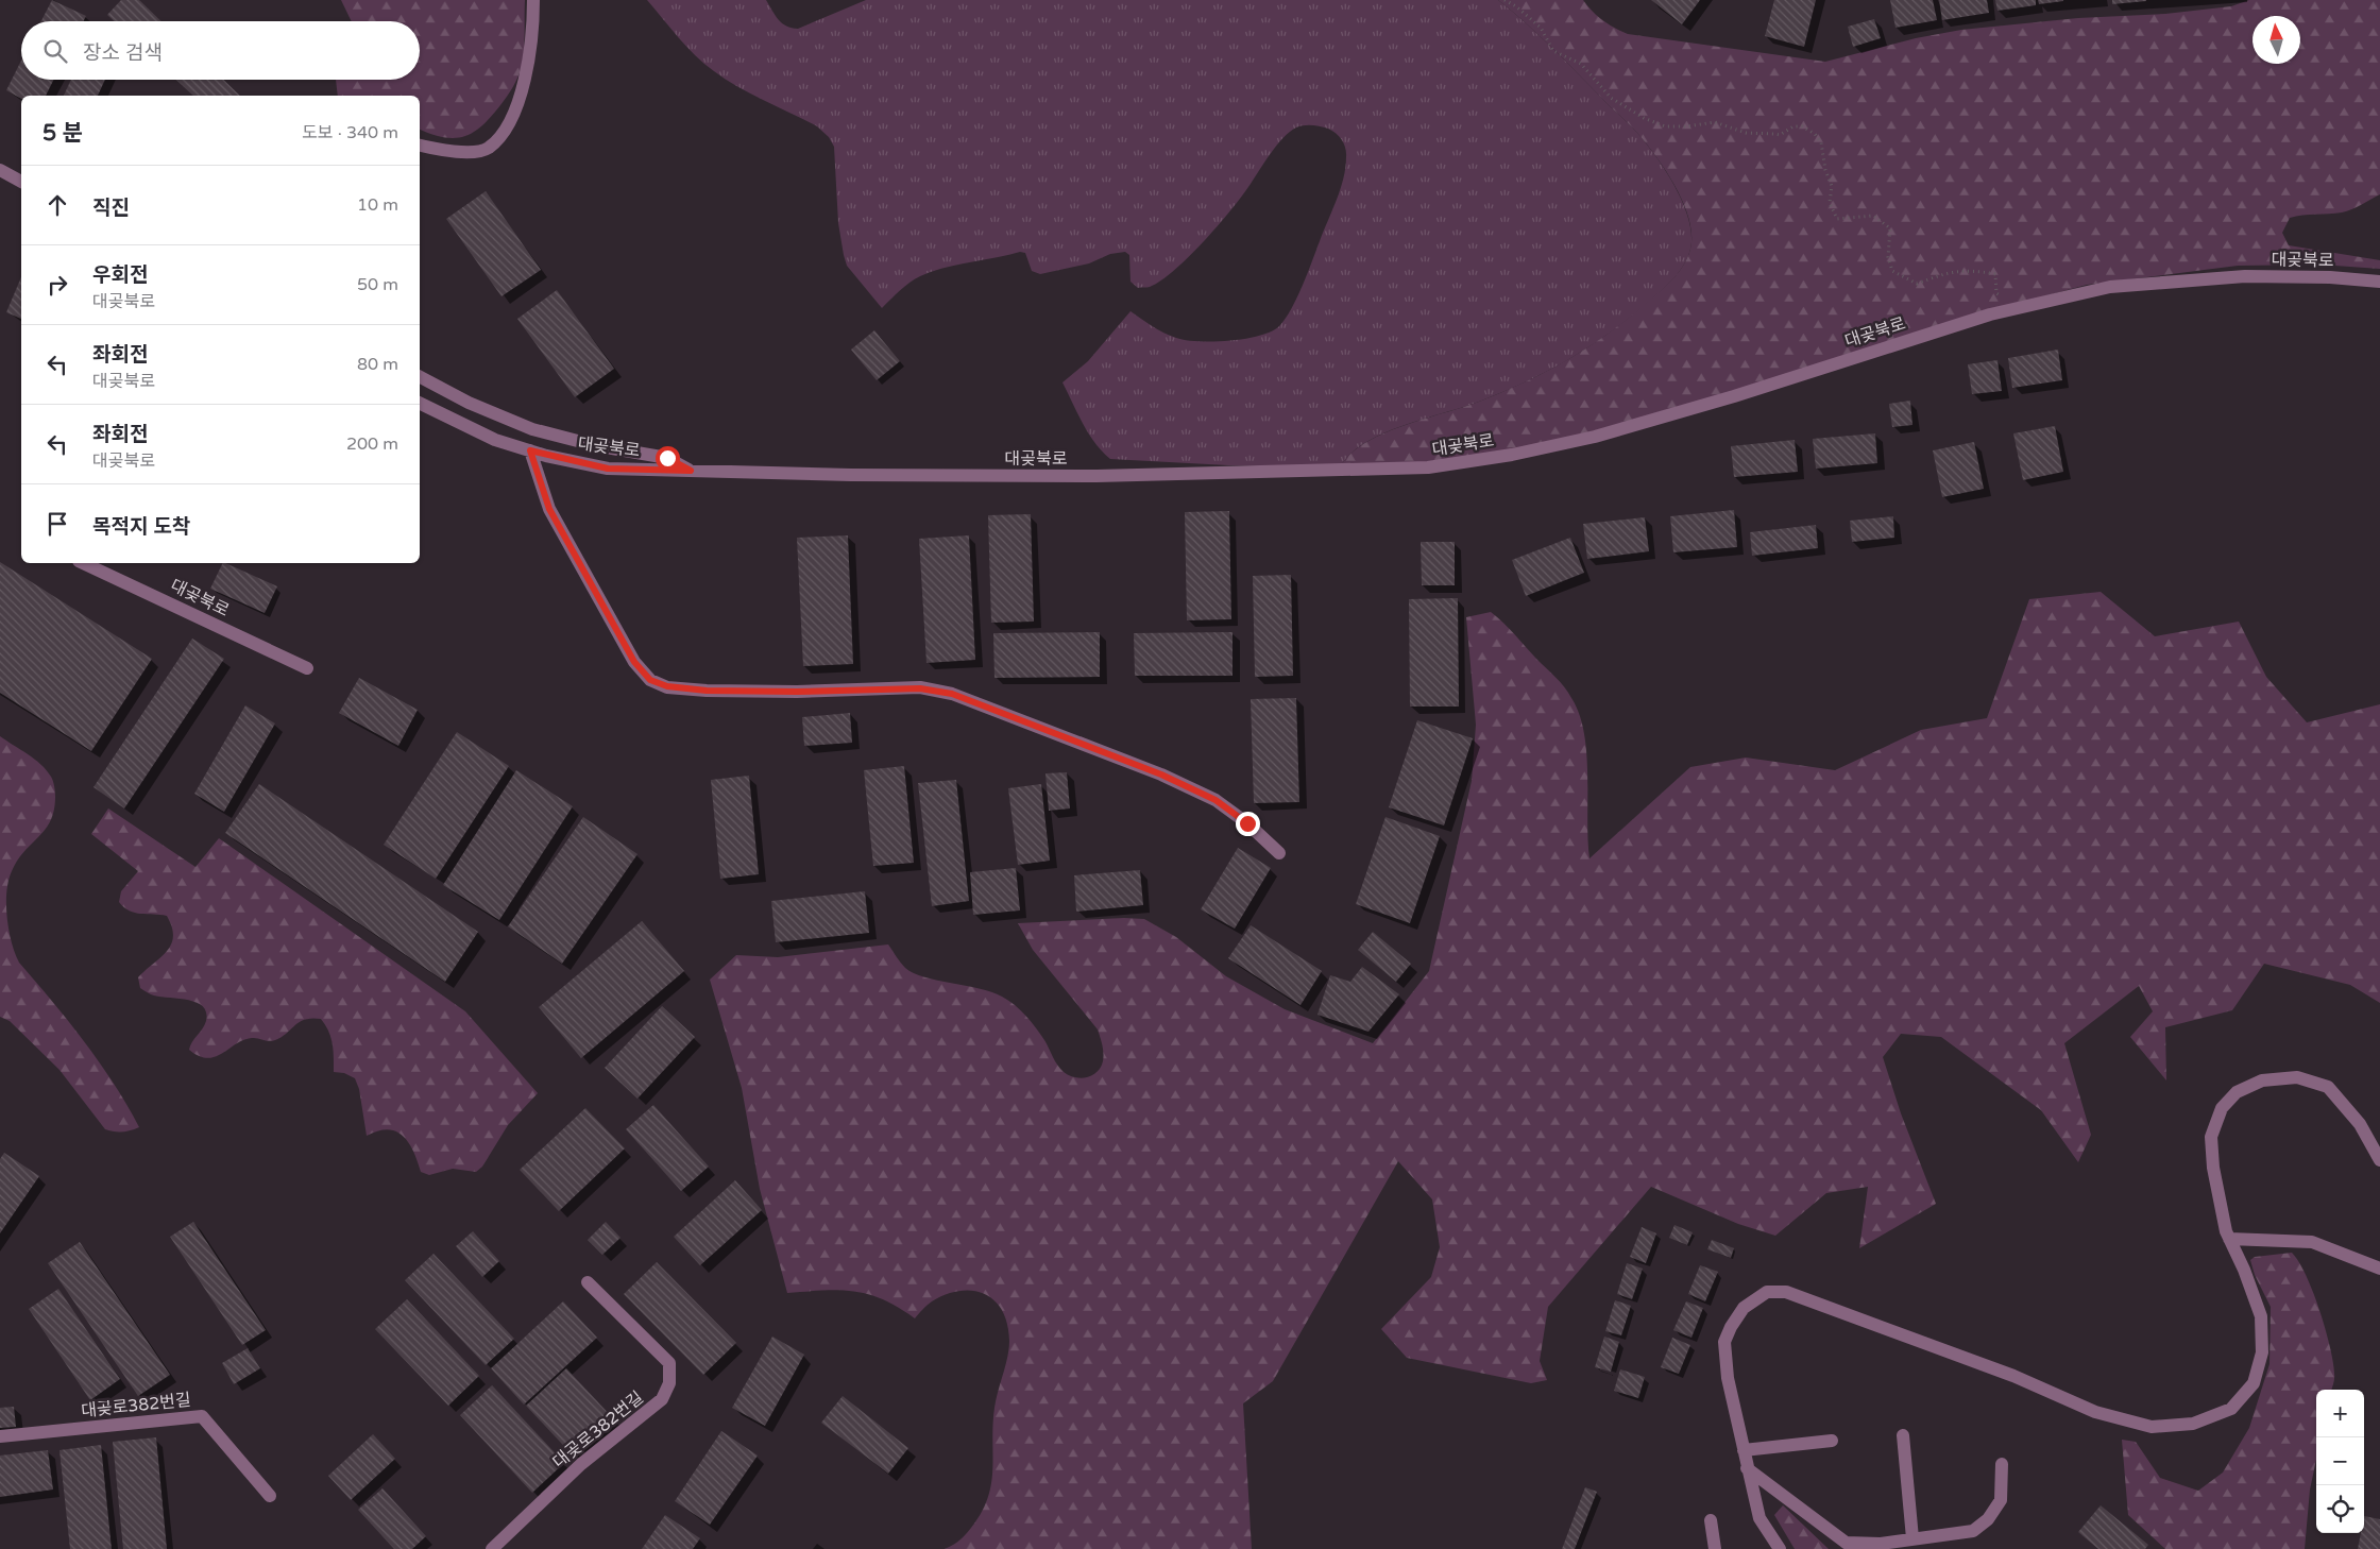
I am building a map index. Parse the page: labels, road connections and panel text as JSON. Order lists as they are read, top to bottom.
{
  "streets": {
    "street": ["대곶북로", "대곶로382번길"]
  },
  "north": "top",
  "page": {
    "search": "장소 검색",
    "heading": ["5 분", "도보 · 340 m"],
    "list": [
      ["직진", "10 m"],
      ["우회전", "대곶북로", "50 m"],
      ["좌회전", "대곶북로", "80 m"],
      ["좌회전", "대곶북로", "200 m"],
      "목적지 도착"
    ],
    "map_buttons": ["+", "−"]
  }
}
